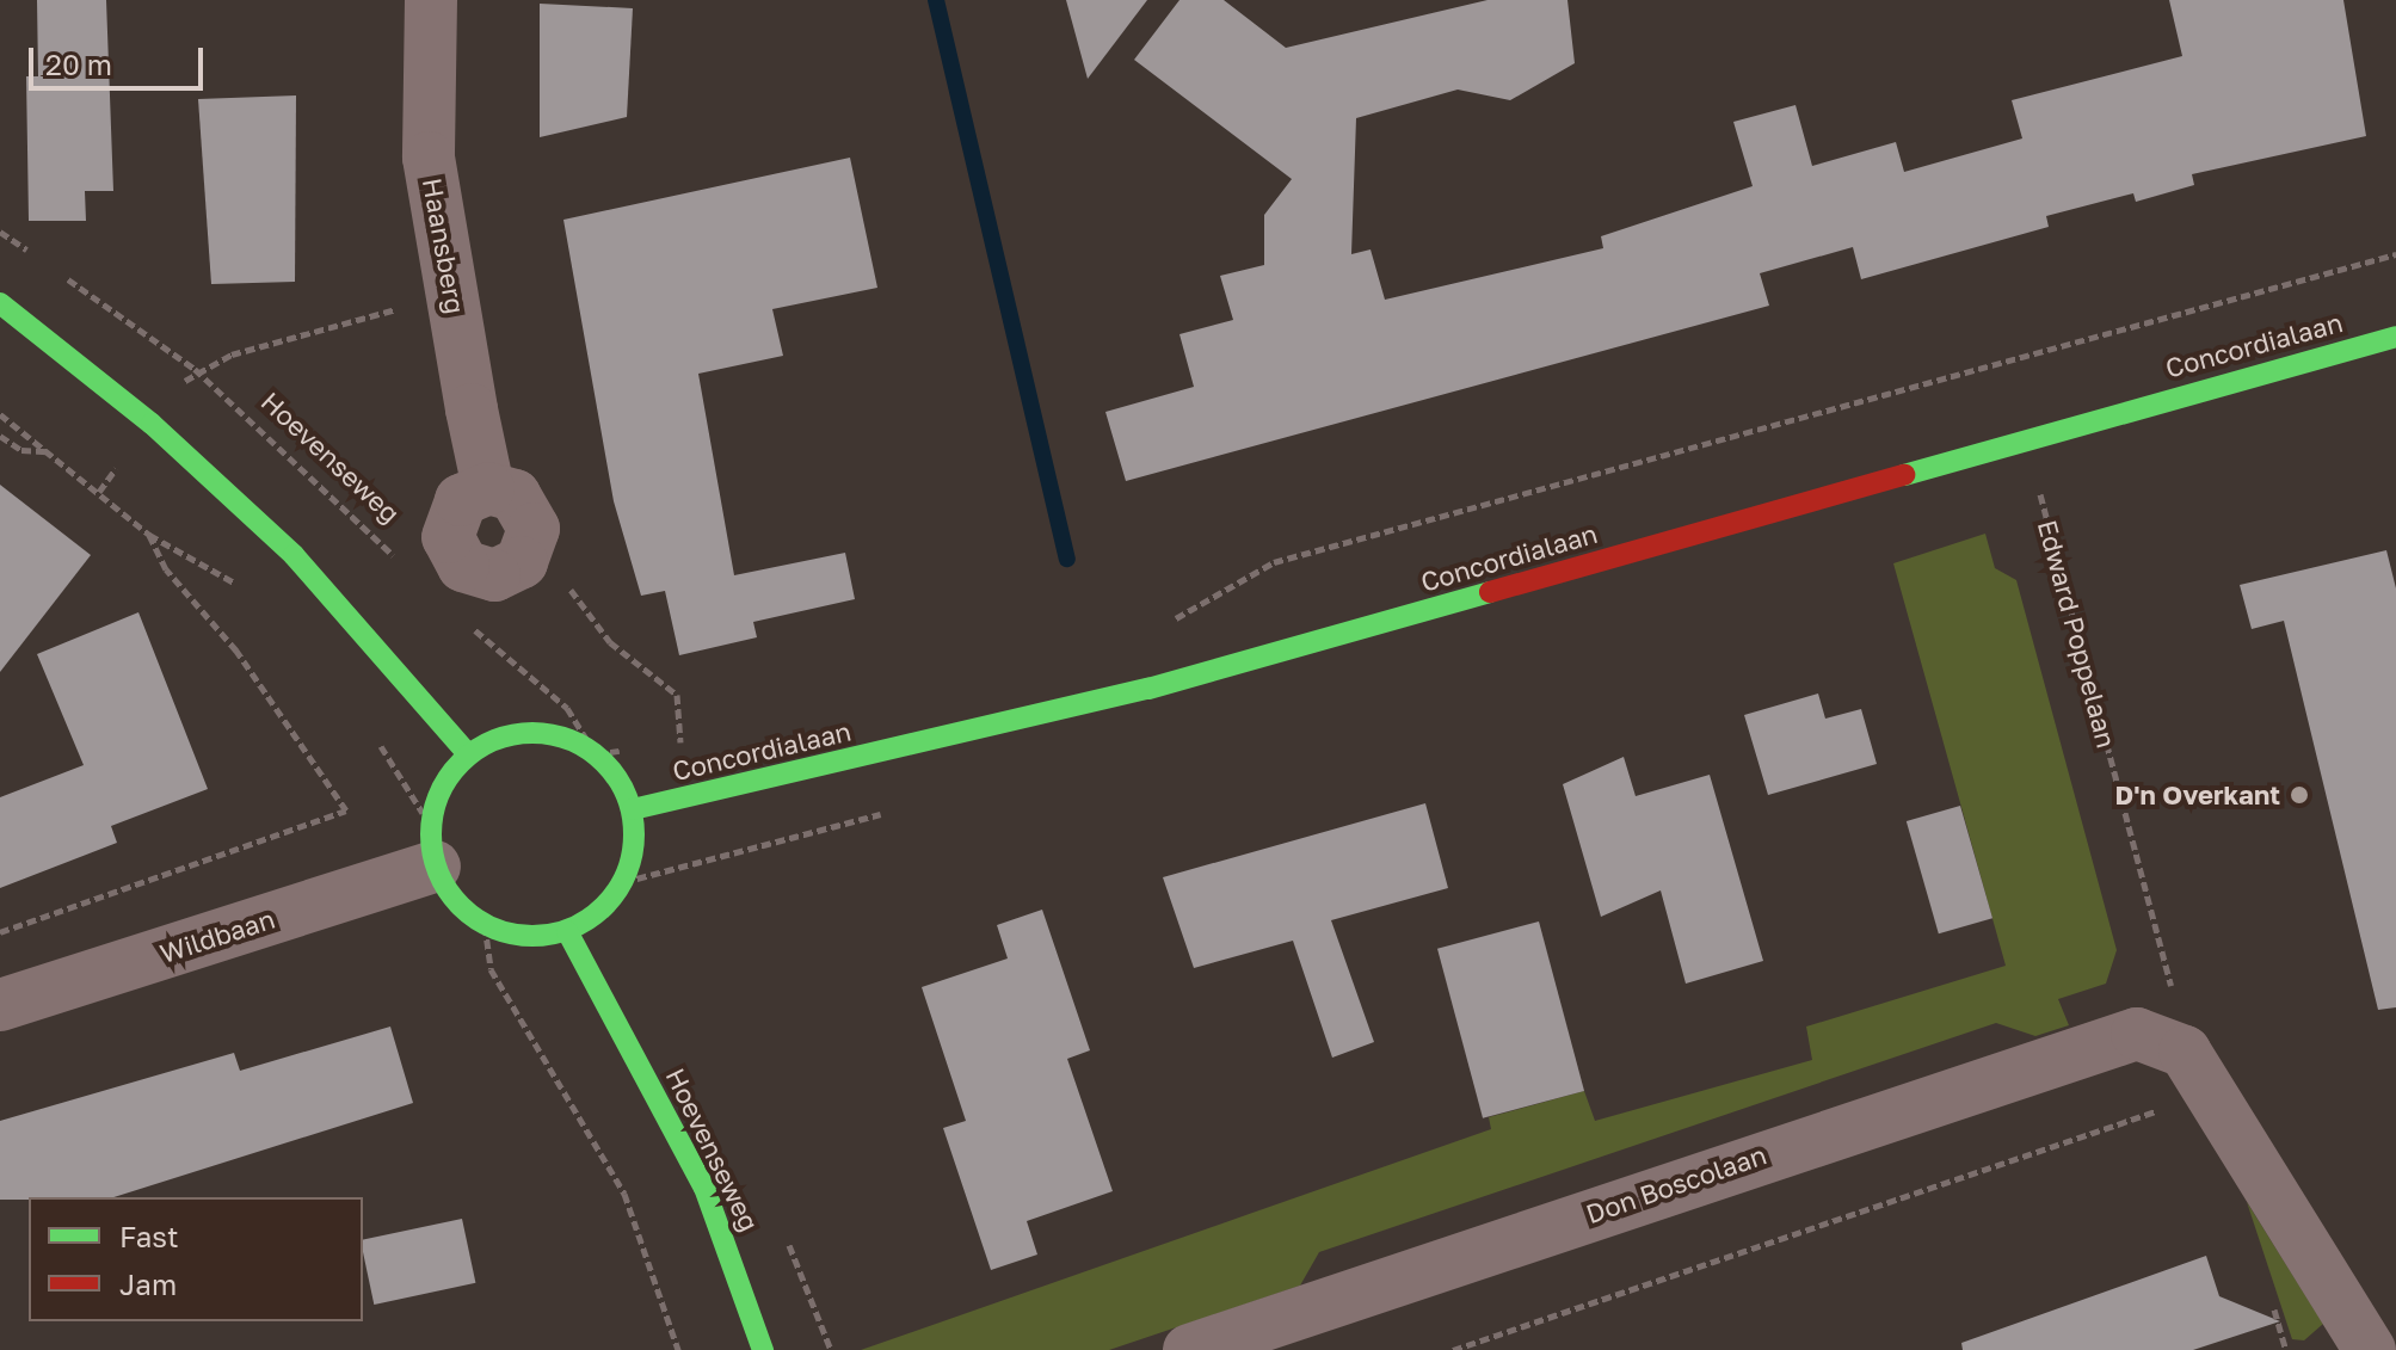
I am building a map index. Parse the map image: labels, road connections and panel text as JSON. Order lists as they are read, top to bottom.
{
  "streets": {
    "main road": ["Concordialaan", "Hoevenseweg"],
    "street": ["Haansberg", "Wildbaan", "Don Boscolaan"],
    "path": ["Edward Poppelaan"]
  },
  "crossings": [
    ["Haansberg", "Concordialaan"],
    ["Concordialaan", "Hoevenseweg"],
    ["Concordialaan", "Edward Poppelaan"],
    ["Concordialaan", "Wildbaan"],
    ["Hoevenseweg", "Wildbaan"],
    ["Edward Poppelaan", "Don Boscolaan"]
  ],
  "places": ["D'n Overkant"],
  "legend": ["Fast", "Jam"],
  "scale_bar": "20 m"
}
